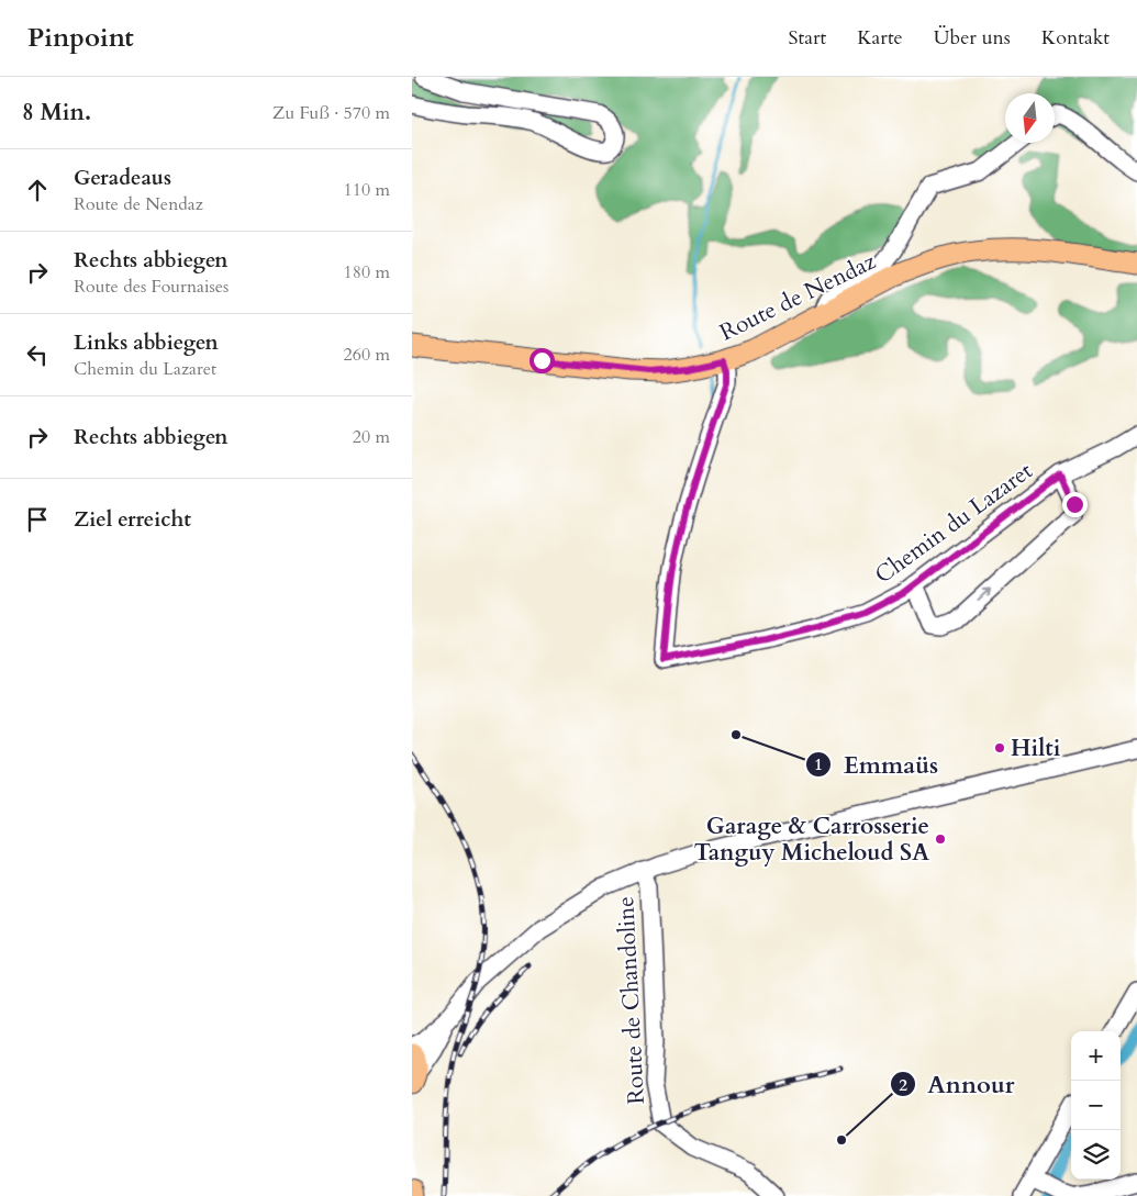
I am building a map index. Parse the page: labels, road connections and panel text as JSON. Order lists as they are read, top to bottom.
{
  "streets": {
    "main road": ["Route de Nendaz"],
    "street": ["Chemin du Lazaret", "Route de Chandoline"]
  },
  "crossings": [
    ["Route de Nendaz", "Chemin du Lazaret"]
  ],
  "places": [
    "Emmaüs",
    "Hilti",
    "Garage & Carrosserie Tanguy Micheloud SA",
    "Annour"
  ],
  "north": "bottom",
  "page": {
    "header": "Pinpoint",
    "nav": [
      "Start",
      "Karte",
      "Über uns",
      "Kontakt"
    ],
    "heading": ["8 Min.", "Zu Fuß · 570 m"],
    "list": [
      ["Geradeaus", "Route de Nendaz", "110 m"],
      ["Rechts abbiegen", "Route des Fournaises", "180 m"],
      ["Links abbiegen", "Chemin du Lazaret", "260 m"],
      ["Rechts abbiegen", "20 m"],
      "Ziel erreicht"
    ],
    "map_buttons": ["+", "−"]
  }
}
